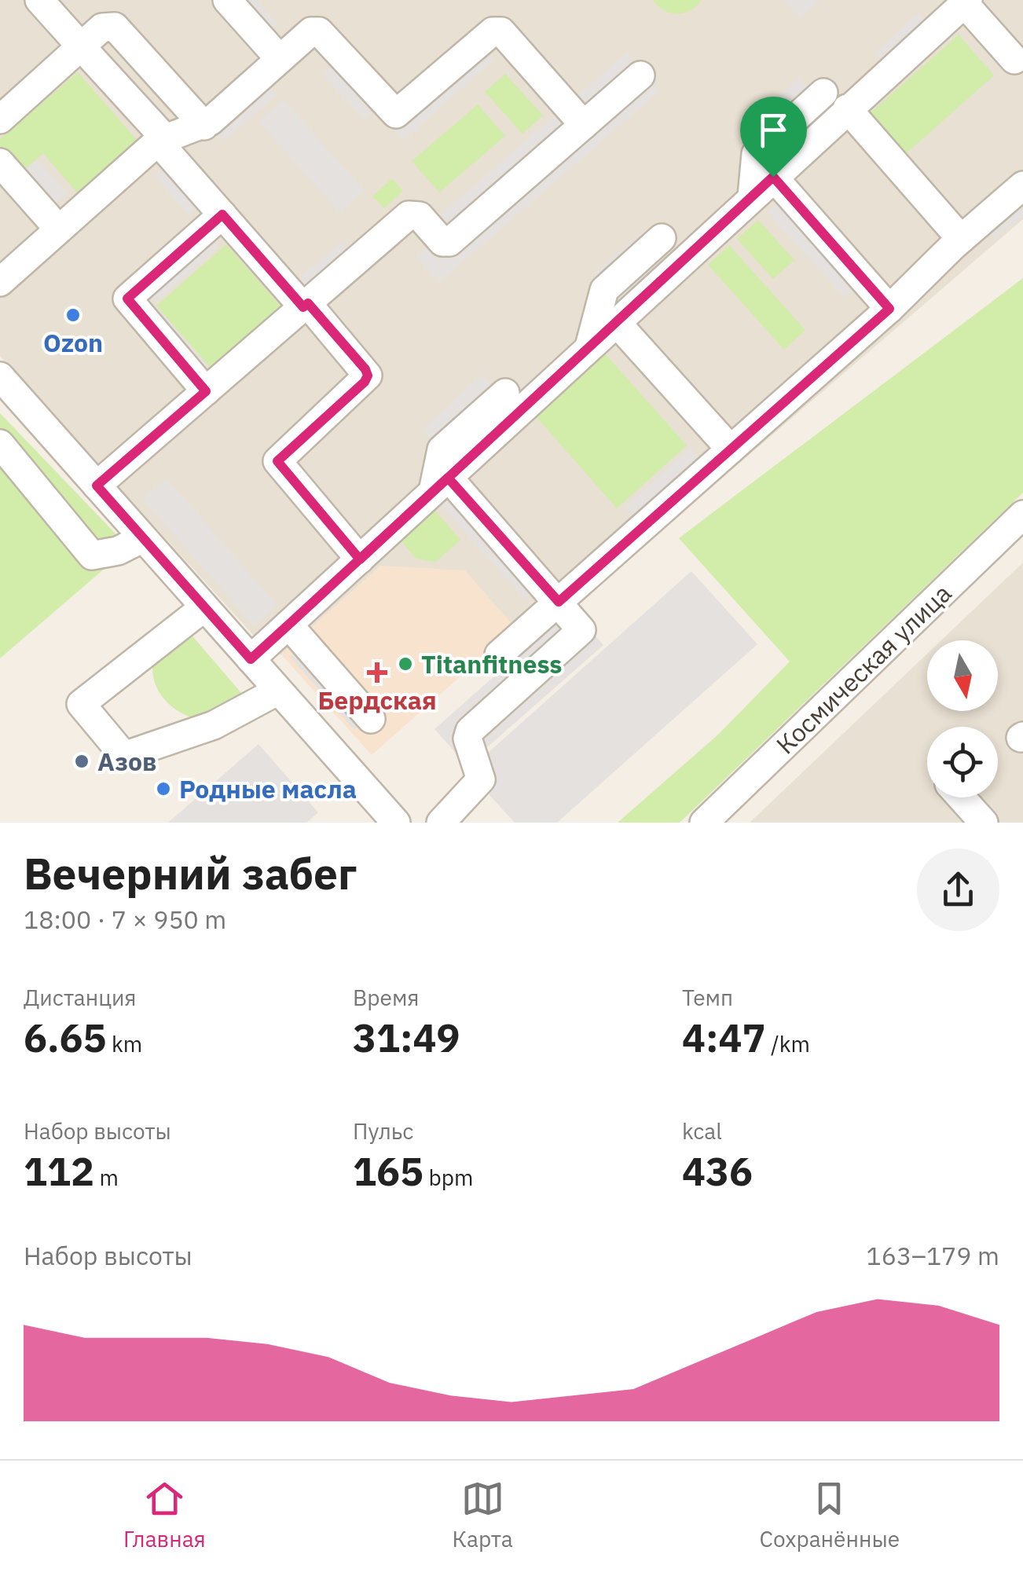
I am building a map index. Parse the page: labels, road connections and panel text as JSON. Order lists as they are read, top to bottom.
{
  "streets": {
    "street": ["Космическая улица"]
  },
  "places": {
    "other": [
      "Ozon",
      "Titanfitness",
      "Азов",
      "Родные масла"
    ],
    "health": ["Бердская"]
  },
  "north": "bottom",
  "page": {
    "heading": ["Вечерний забег", "18:00 · 7 × 950 m"],
    "stats": [
      ["Дистанция", "6.65 km"],
      ["Время", "31:49"],
      ["Темп", "4:47 /km"],
      ["Набор высоты", "112 m"],
      ["Пульс", "165 bpm"],
      ["kcal", "436"]
    ],
    "chart": ["Набор высоты", "163–179 m"],
    "tabs": ["Главная", "Карта", "Сохранённые"]
  }
}
